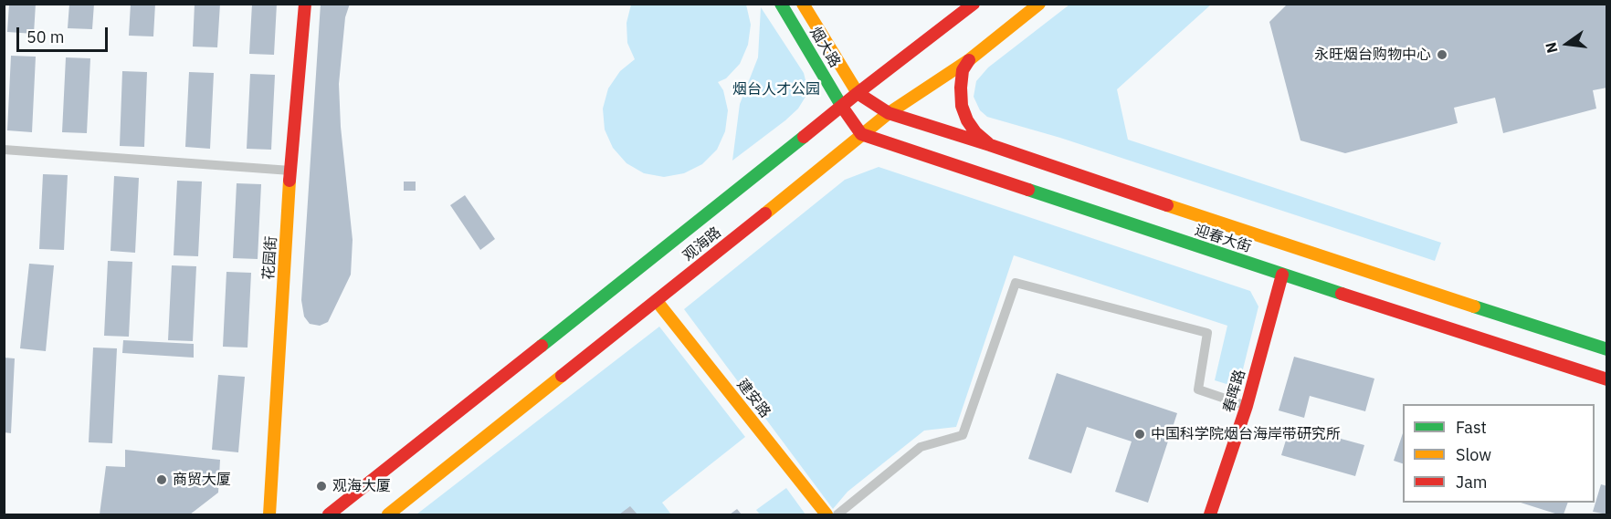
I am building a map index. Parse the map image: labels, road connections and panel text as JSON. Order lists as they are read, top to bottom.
{
  "streets": {
    "main road": [
      "烟大路",
      "迎春大街",
      "观海路",
      "花园街",
      "春晖路",
      "建安路"
    ]
  },
  "crossings": [
    ["烟大路", "迎春大街"],
    ["烟大路", "观海路"],
    ["迎春大街", "观海路"],
    ["迎春大街", "春晖路"],
    ["观海路", "建安路"]
  ],
  "parks": ["烟台人才公园"],
  "places": [
    "永旺烟台购物中心",
    "中国科学院烟台海岸带研究所",
    "商贸大厦",
    "观海大厦"
  ],
  "legend": ["Fast", "Slow", "Jam"],
  "scale_bar": "50 m",
  "north": "left"
}
